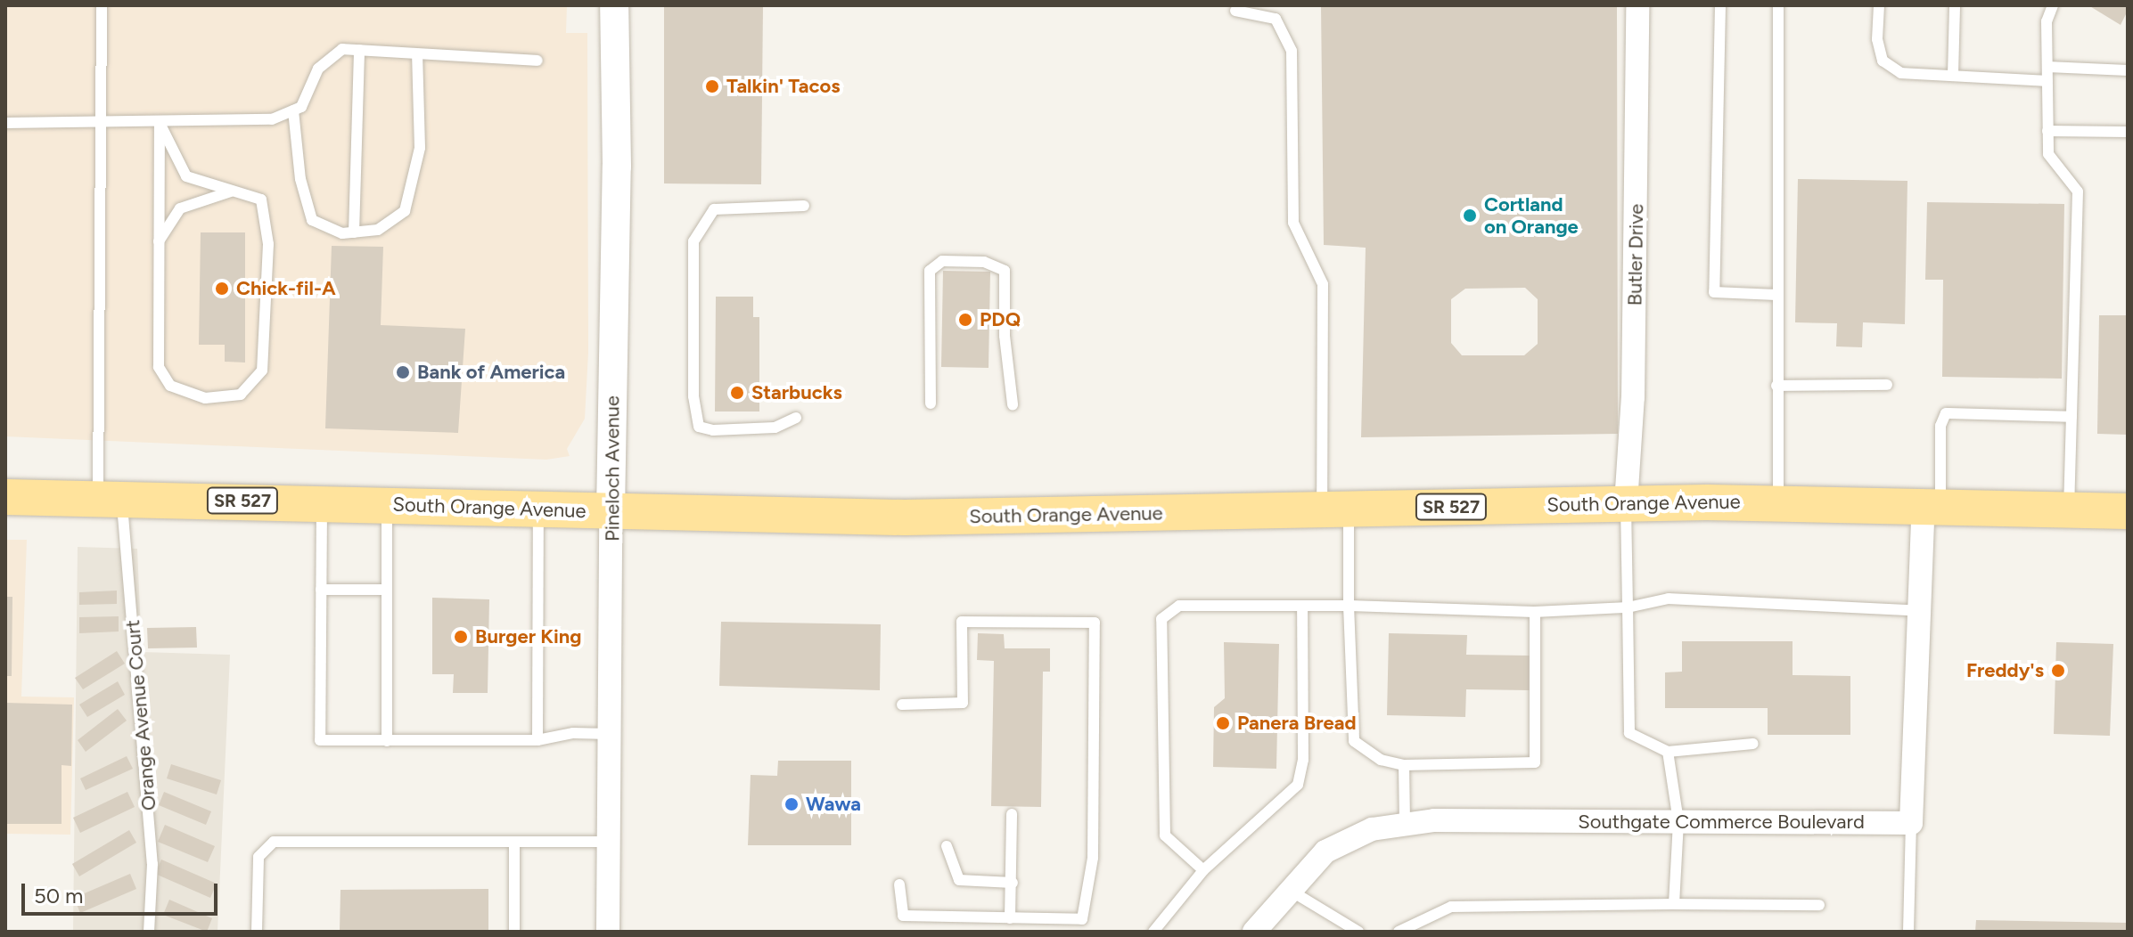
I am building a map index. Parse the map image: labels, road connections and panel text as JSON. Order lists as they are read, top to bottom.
{
  "streets": {
    "main road": ["SR 527", "South Orange Avenue"],
    "street": ["Butler Drive", "Pineloch Avenue", "Southgate Commerce Boulevard"],
    "lane": ["Orange Avenue Court"]
  },
  "crossings": [
    ["Butler Drive", "South Orange Avenue"],
    ["Pineloch Avenue", "South Orange Avenue"],
    ["South Orange Avenue", "Orange Avenue Court"]
  ],
  "places": [
    "Talkin' Tacos",
    "Cortland on Orange",
    "Chick-fil-A",
    "PDQ",
    "Bank of America",
    "Starbucks",
    "Burger King",
    "Freddy's",
    "Panera Bread",
    "Wawa"
  ],
  "scale_bar": "50 m"
}
